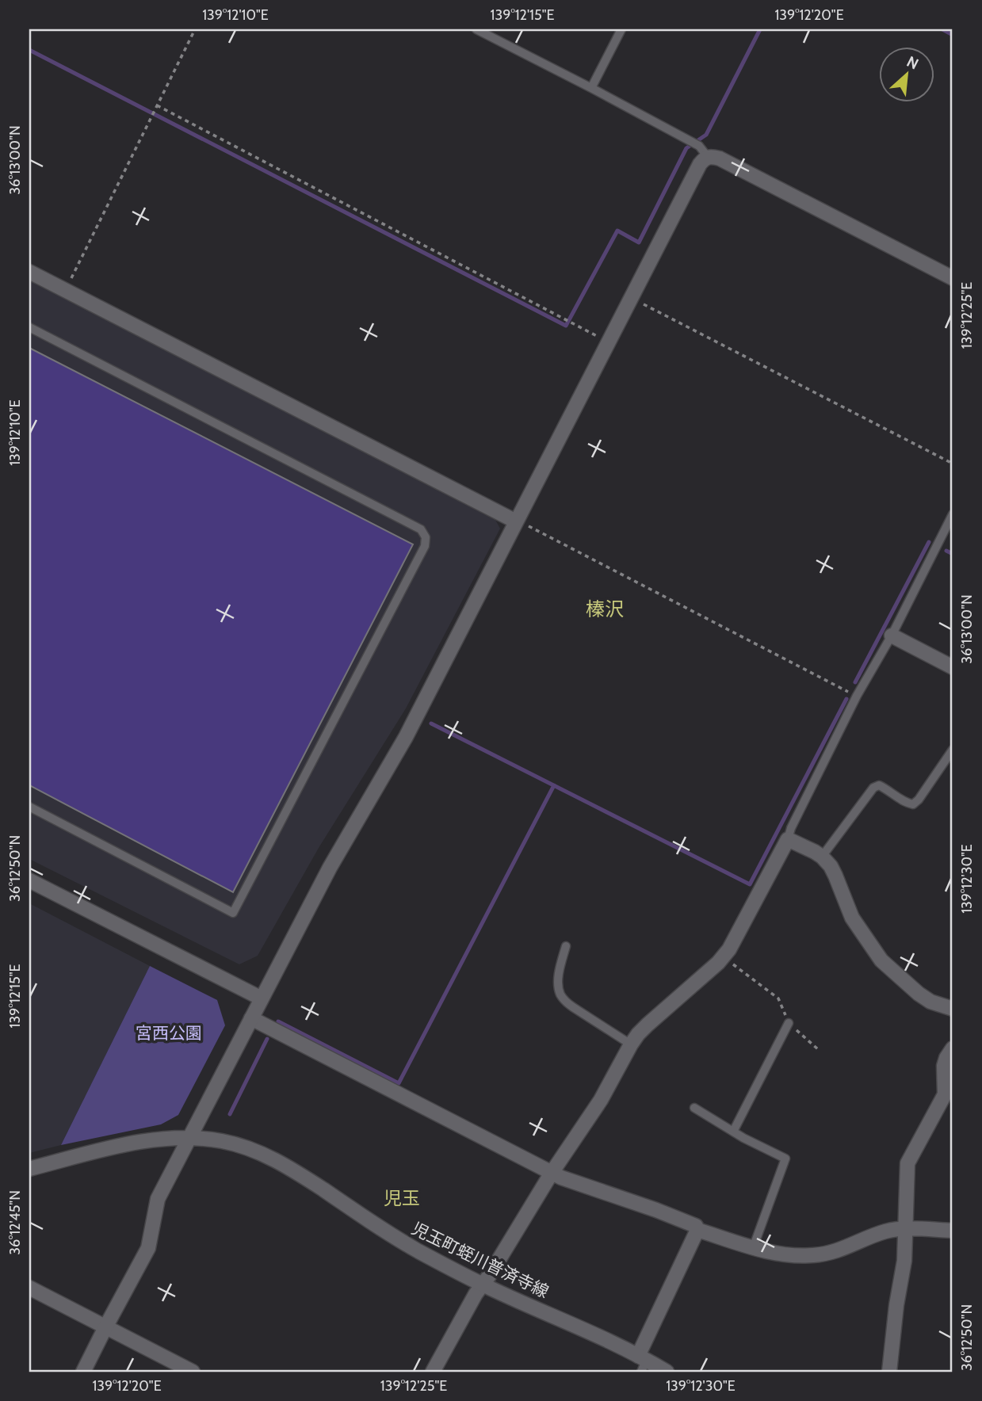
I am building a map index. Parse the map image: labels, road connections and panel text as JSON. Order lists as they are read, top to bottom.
{
  "streets": {
    "street": ["児玉町蛭川普済寺線"]
  },
  "districts": ["榛沢", "児玉"],
  "parks": ["宮西公園"],
  "north": "top right",
  "coordinates": [
    "139°12'10\"E",
    "139°12'15\"E",
    "139°12'20\"E",
    "36°13'00\"N",
    "139°12'25\"E",
    "36°12'50\"N",
    "139°12'30\"E",
    "36°12'45\"N"
  ]
}
